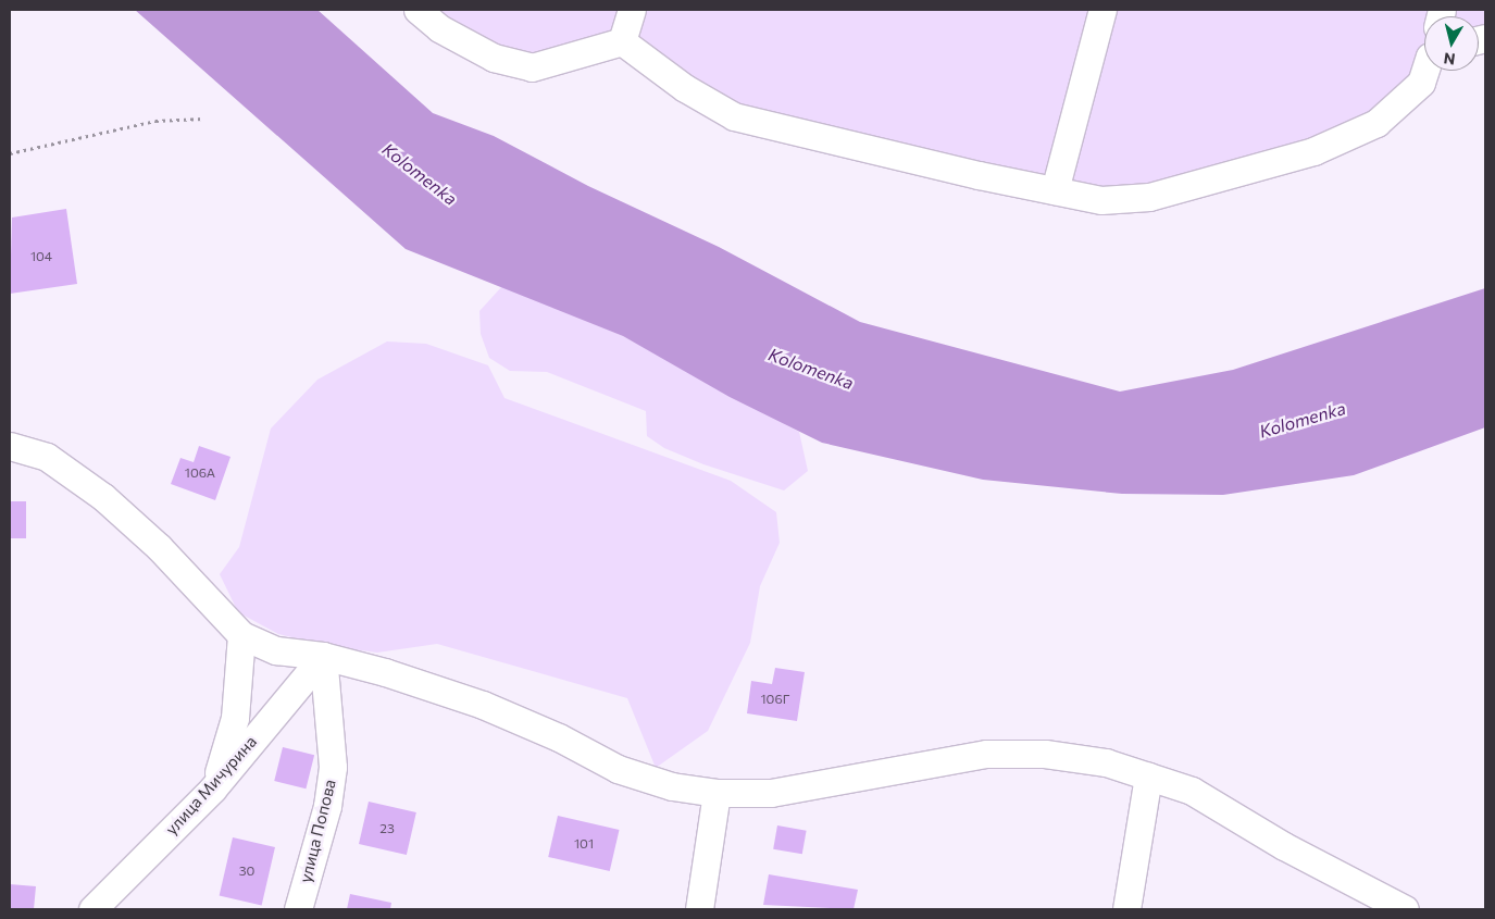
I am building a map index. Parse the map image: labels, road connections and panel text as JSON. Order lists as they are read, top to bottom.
{
  "streets": {
    "street": ["улица Мичурина", "улица Попова"]
  },
  "crossings": [
    ["улица Мичурина", "улица Попова"]
  ],
  "water": ["Kolomenka"],
  "house_numbers": [
    "104",
    "106А",
    "106Г",
    "23",
    "101",
    "30"
  ],
  "north": "bottom"
}
